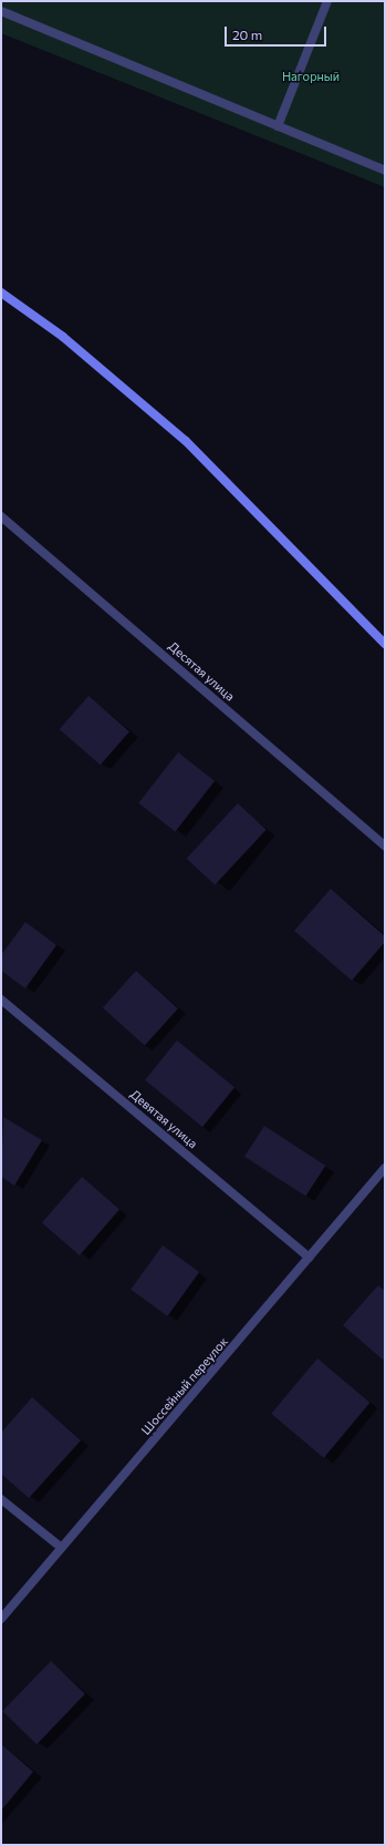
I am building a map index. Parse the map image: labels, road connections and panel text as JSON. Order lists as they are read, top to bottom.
{
  "streets": {
    "street": ["Десятая улица", "Девятая улица", "Шоссейный переулок"]
  },
  "crossings": [
    ["Девятая улица", "Шоссейный переулок"]
  ],
  "parks": ["Нагорный"],
  "scale_bar": "20 m"
}
